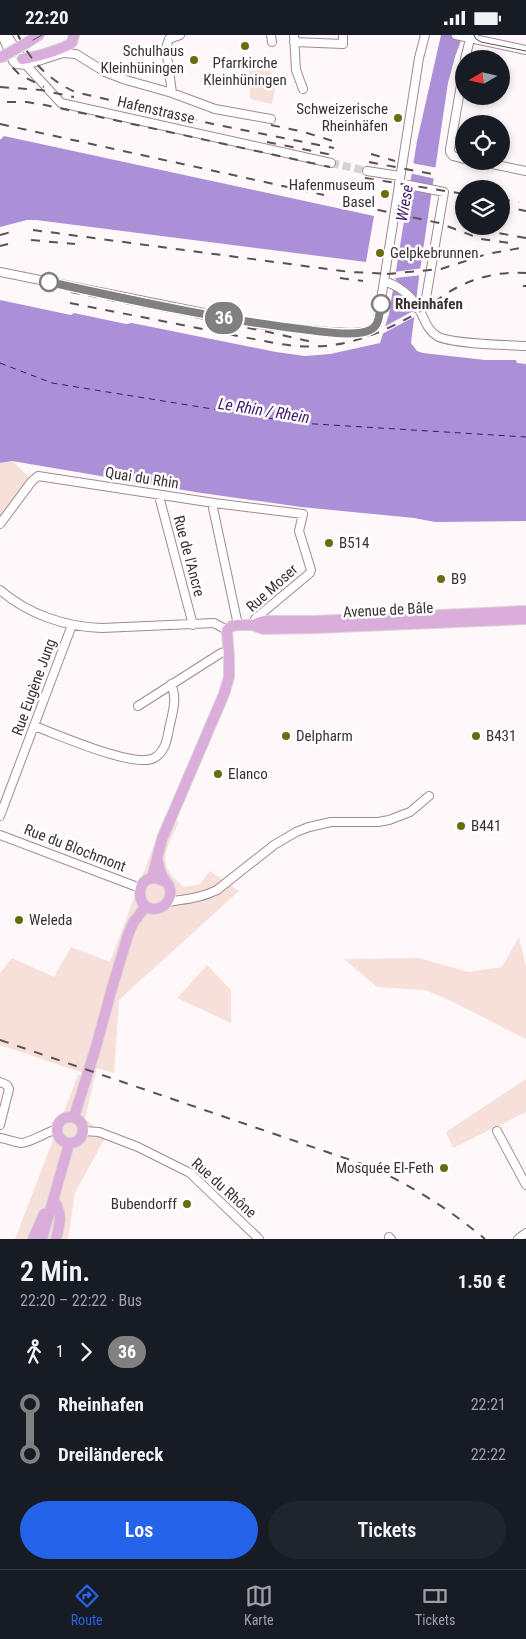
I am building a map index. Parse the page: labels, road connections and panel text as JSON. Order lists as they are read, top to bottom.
{
  "streets": {
    "main road": ["Avenue de Bâle"],
    "street": [
      "Hafenstrasse",
      "Quai du Rhin",
      "Rue de l'Ancre",
      "Rue Moser",
      "Rue Eugène Jung",
      "Rue du Blochmont",
      "Rue du Rhône"
    ]
  },
  "crossings": [
    ["Quai du Rhin", "Rue de l'Ancre"],
    ["Quai du Rhin", "Rue Moser"],
    ["Rue Moser", "Avenue de Bâle"]
  ],
  "water": ["Wiese", "Le Rhin / Rhein"],
  "places": [
    "Pfarrkirche Kleinhüningen",
    "Schulhaus Kleinhüningen",
    "Schweizerische Rheinhäfen",
    "Hafenmuseum Basel",
    "Gelpkebrunnen",
    "Rheinhafen",
    "B514",
    "B9",
    "Delpharm",
    "B431",
    "Elanco",
    "B441",
    "Weleda",
    "Mosquée El-Feth",
    "Bubendorff"
  ],
  "lines": ["bus line 36"],
  "north": "left",
  "page": {
    "status": "22:20",
    "on_map": "36",
    "heading": ["2 Min.", "22:20 – 22:22 · Bus", "1.50 €"],
    "legs": ["1", "36"],
    "list": [
      {
        "name": "Rheinhafen",
        "value": "22:21"
      },
      {
        "name": "Dreiländereck",
        "value": "22:22"
      }
    ],
    "buttons": ["Los", "Tickets"],
    "tabs": ["Route", "Karte", "Tickets"]
  }
}
